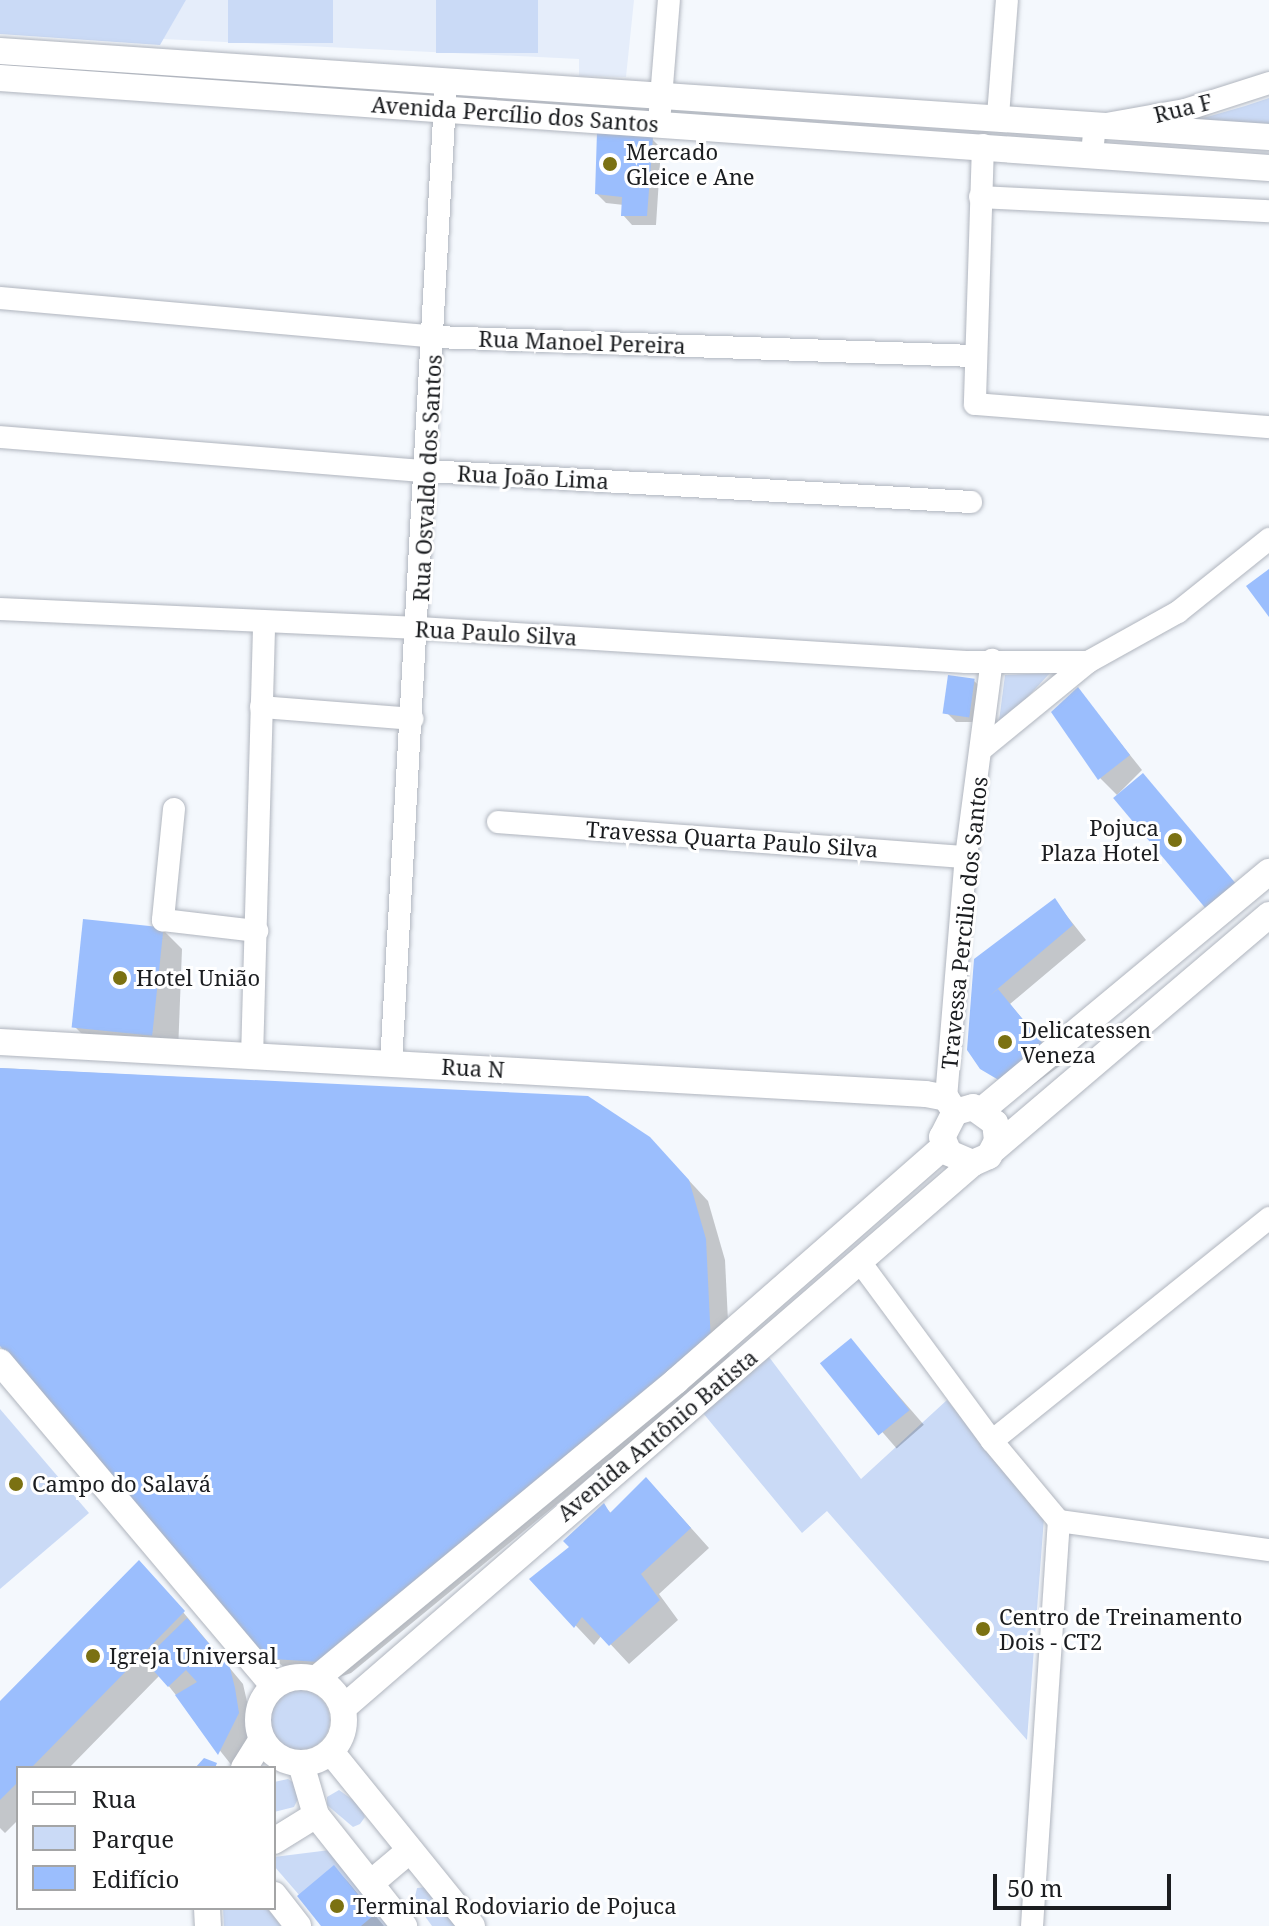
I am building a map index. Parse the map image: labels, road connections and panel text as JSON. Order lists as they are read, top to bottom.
{
  "streets": {
    "street": [
      "Rua F",
      "Avenida Percílio dos Santos",
      "Rua Manoel Pereira",
      "Rua João Lima",
      "Rua Osvaldo dos Santos",
      "Rua Paulo Silva",
      "Travessa Quarta Paulo Silva",
      "Travessa Percilio dos Santos",
      "Rua N",
      "Avenida Antônio Batista"
    ]
  },
  "crossings": [
    ["Rua F", "Avenida Percílio dos Santos"],
    ["Avenida Percílio dos Santos", "Rua Osvaldo dos Santos"],
    ["Rua Manoel Pereira", "Rua Osvaldo dos Santos"],
    ["Rua João Lima", "Rua Osvaldo dos Santos"],
    ["Rua Osvaldo dos Santos", "Rua Paulo Silva"],
    ["Rua Osvaldo dos Santos", "Rua N"],
    ["Travessa Quarta Paulo Silva", "Travessa Percilio dos Santos"],
    ["Travessa Percilio dos Santos", "Rua N"],
    ["Travessa Percilio dos Santos", "Avenida Antônio Batista"],
    ["Rua N", "Avenida Antônio Batista"]
  ],
  "places": [
    "Mercado Gleice e Ane",
    "Pojuca Plaza Hotel",
    "Hotel União",
    "Delicatessen Veneza",
    "Campo do Salavá",
    "Centro de Treinamento Dois - CT2",
    "Igreja Universal",
    "Terminal Rodoviario de Pojuca"
  ],
  "legend": ["Rua", "Parque", "Edifício"],
  "scale_bar": "50 m"
}
